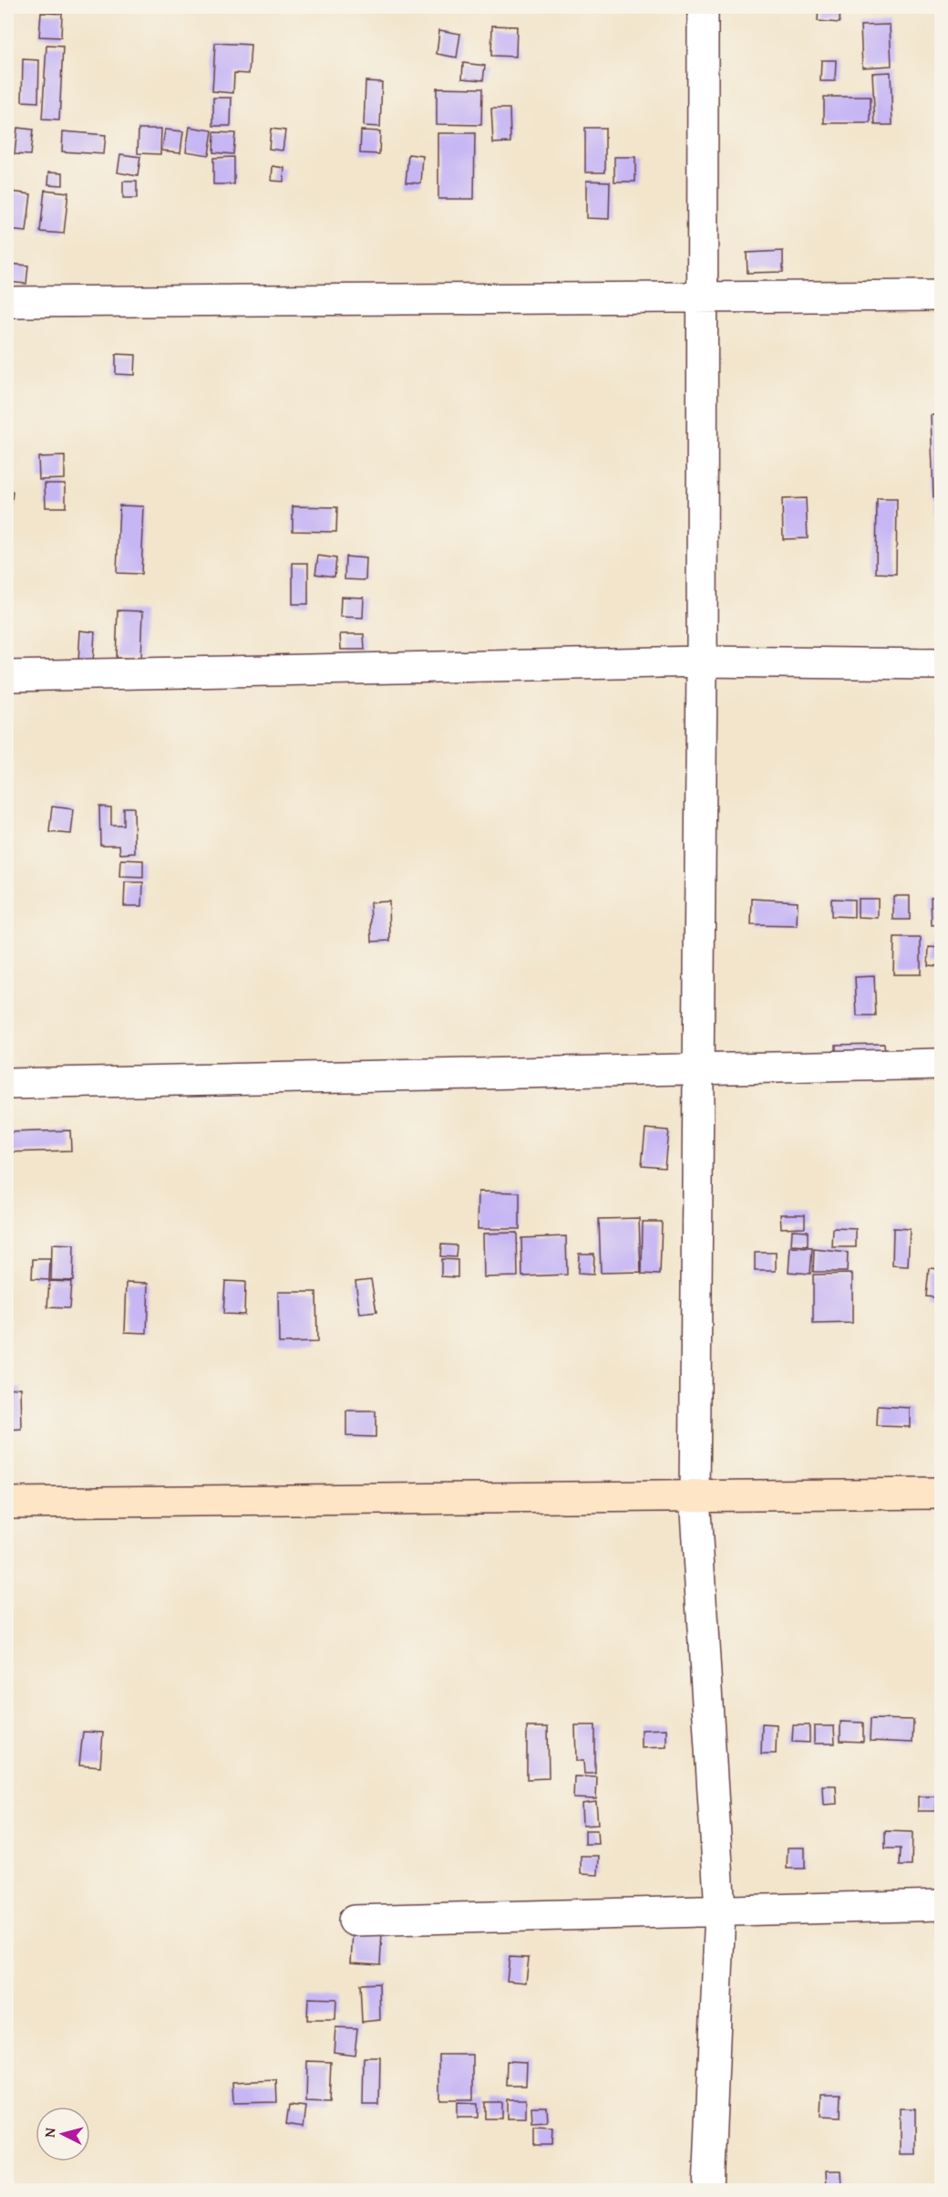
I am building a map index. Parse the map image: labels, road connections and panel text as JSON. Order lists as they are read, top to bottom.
{
  "north": "left"
}
